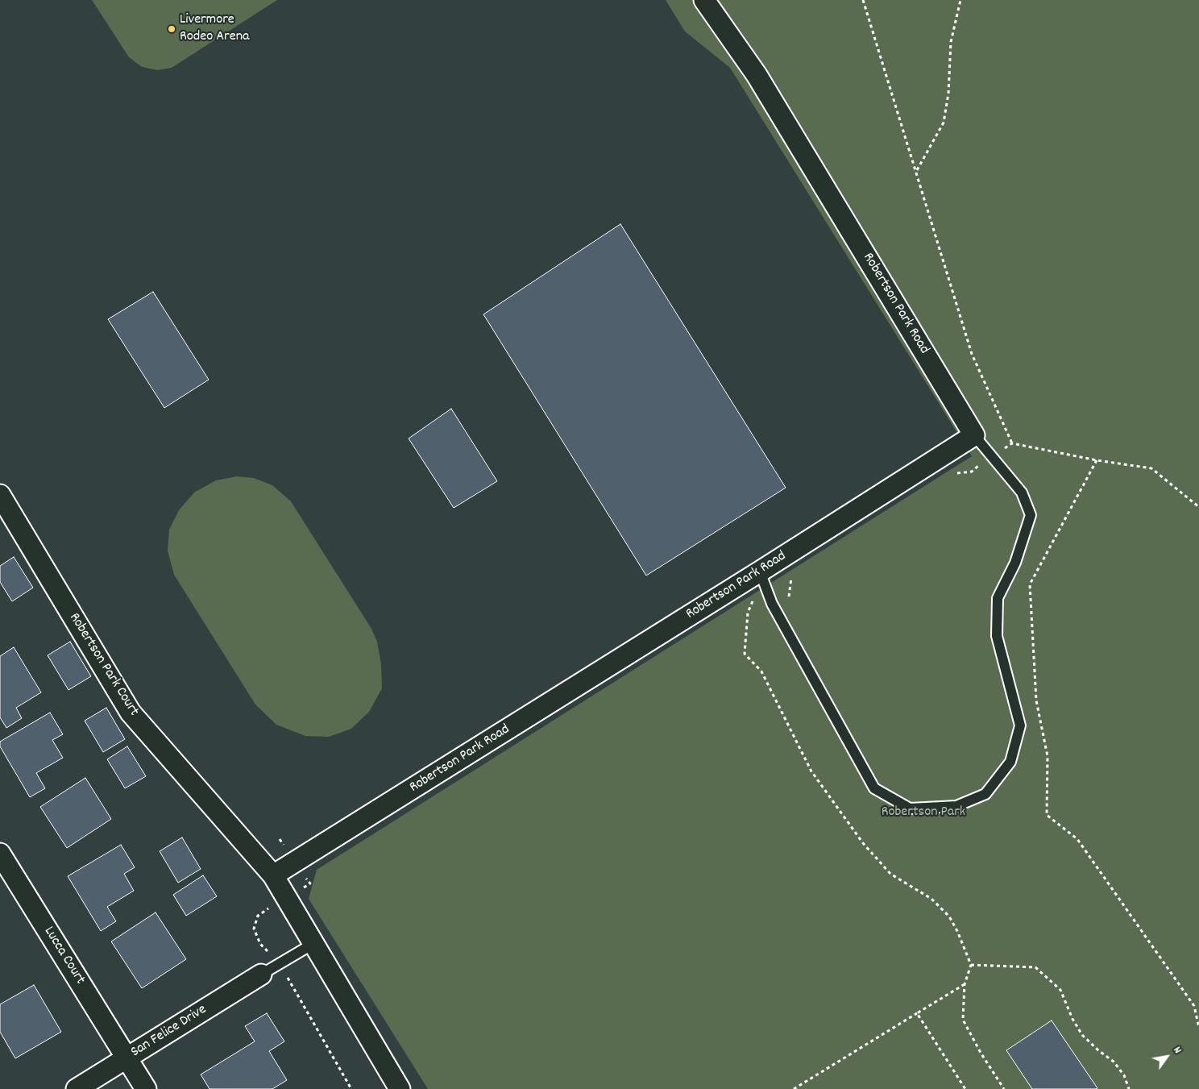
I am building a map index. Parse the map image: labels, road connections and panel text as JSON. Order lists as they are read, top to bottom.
{
  "streets": {
    "street": [
      "Robertson Park Road",
      "Robertson Park Court",
      "Lucca Court",
      "San Felice Drive"
    ]
  },
  "crossings": [
    ["Robertson Park Road", "Robertson Park Court"],
    ["Lucca Court", "San Felice Drive"]
  ],
  "parks": ["Robertson Park"],
  "places": ["Livermore Rodeo Arena"],
  "north": "top right"
}
